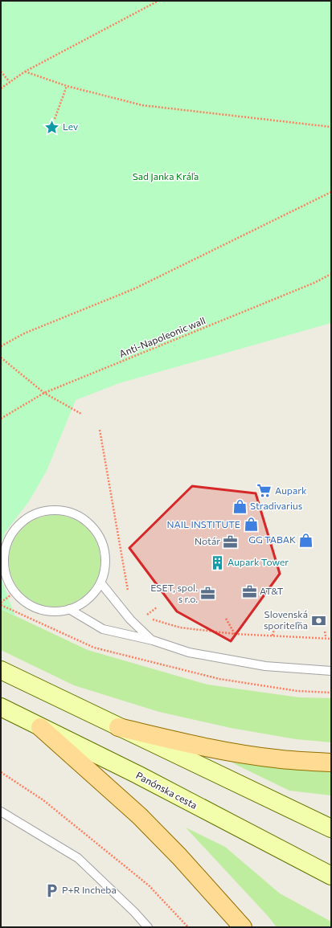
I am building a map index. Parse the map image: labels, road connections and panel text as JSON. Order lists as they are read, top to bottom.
{
  "streets": {
    "main road": ["Panónska cesta"],
    "path": ["Anti-Napoleonic wall"]
  },
  "parks": ["Sad Janka Kráľa"],
  "places": {
    "place": ["Lev"],
    "supermarket": ["Aupark"],
    "shop": ["Stradivarius", "NAIL INSTITUTE", "GG TABAK"],
    "office": ["Notár", "AT&T", "ESET, spol. s r.o."],
    "building": ["Aupark Tower"],
    "bank": ["Slovenská sporiteľňa"],
    "parking": ["P+R Incheba"]
  }
}
